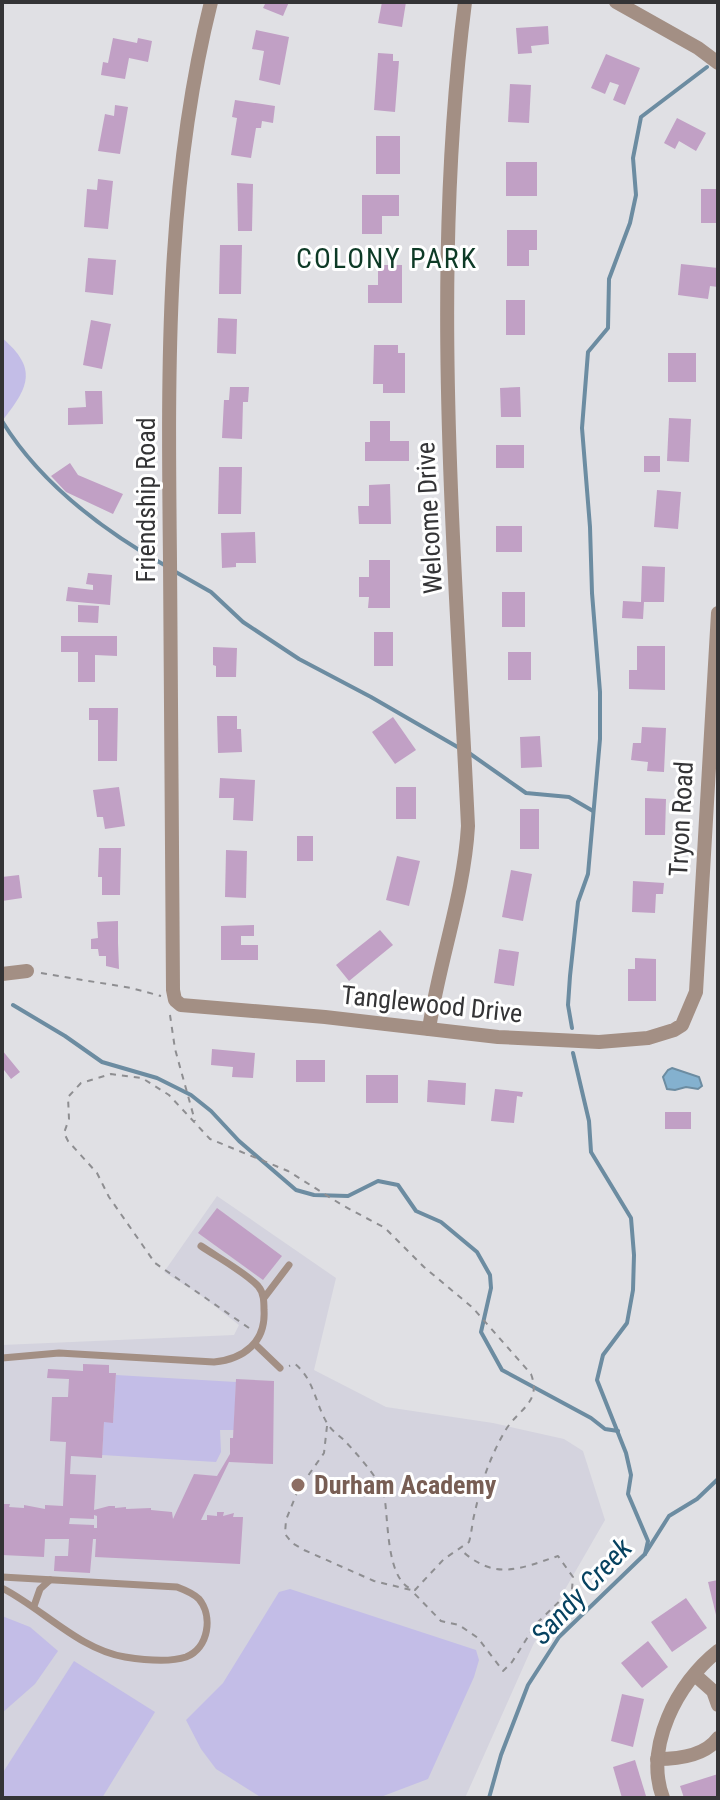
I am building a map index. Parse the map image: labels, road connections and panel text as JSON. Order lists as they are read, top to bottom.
{
  "streets": {
    "street": [
      "Friendship Road",
      "Welcome Drive",
      "Tryon Road",
      "Tanglewood Drive"
    ]
  },
  "crossings": [
    ["Friendship Road", "Tanglewood Drive"],
    ["Welcome Drive", "Tanglewood Drive"],
    ["Tryon Road", "Tanglewood Drive"]
  ],
  "districts": ["COLONY PARK"],
  "water": ["Sandy Creek"],
  "places": ["Durham Academy"]
}
